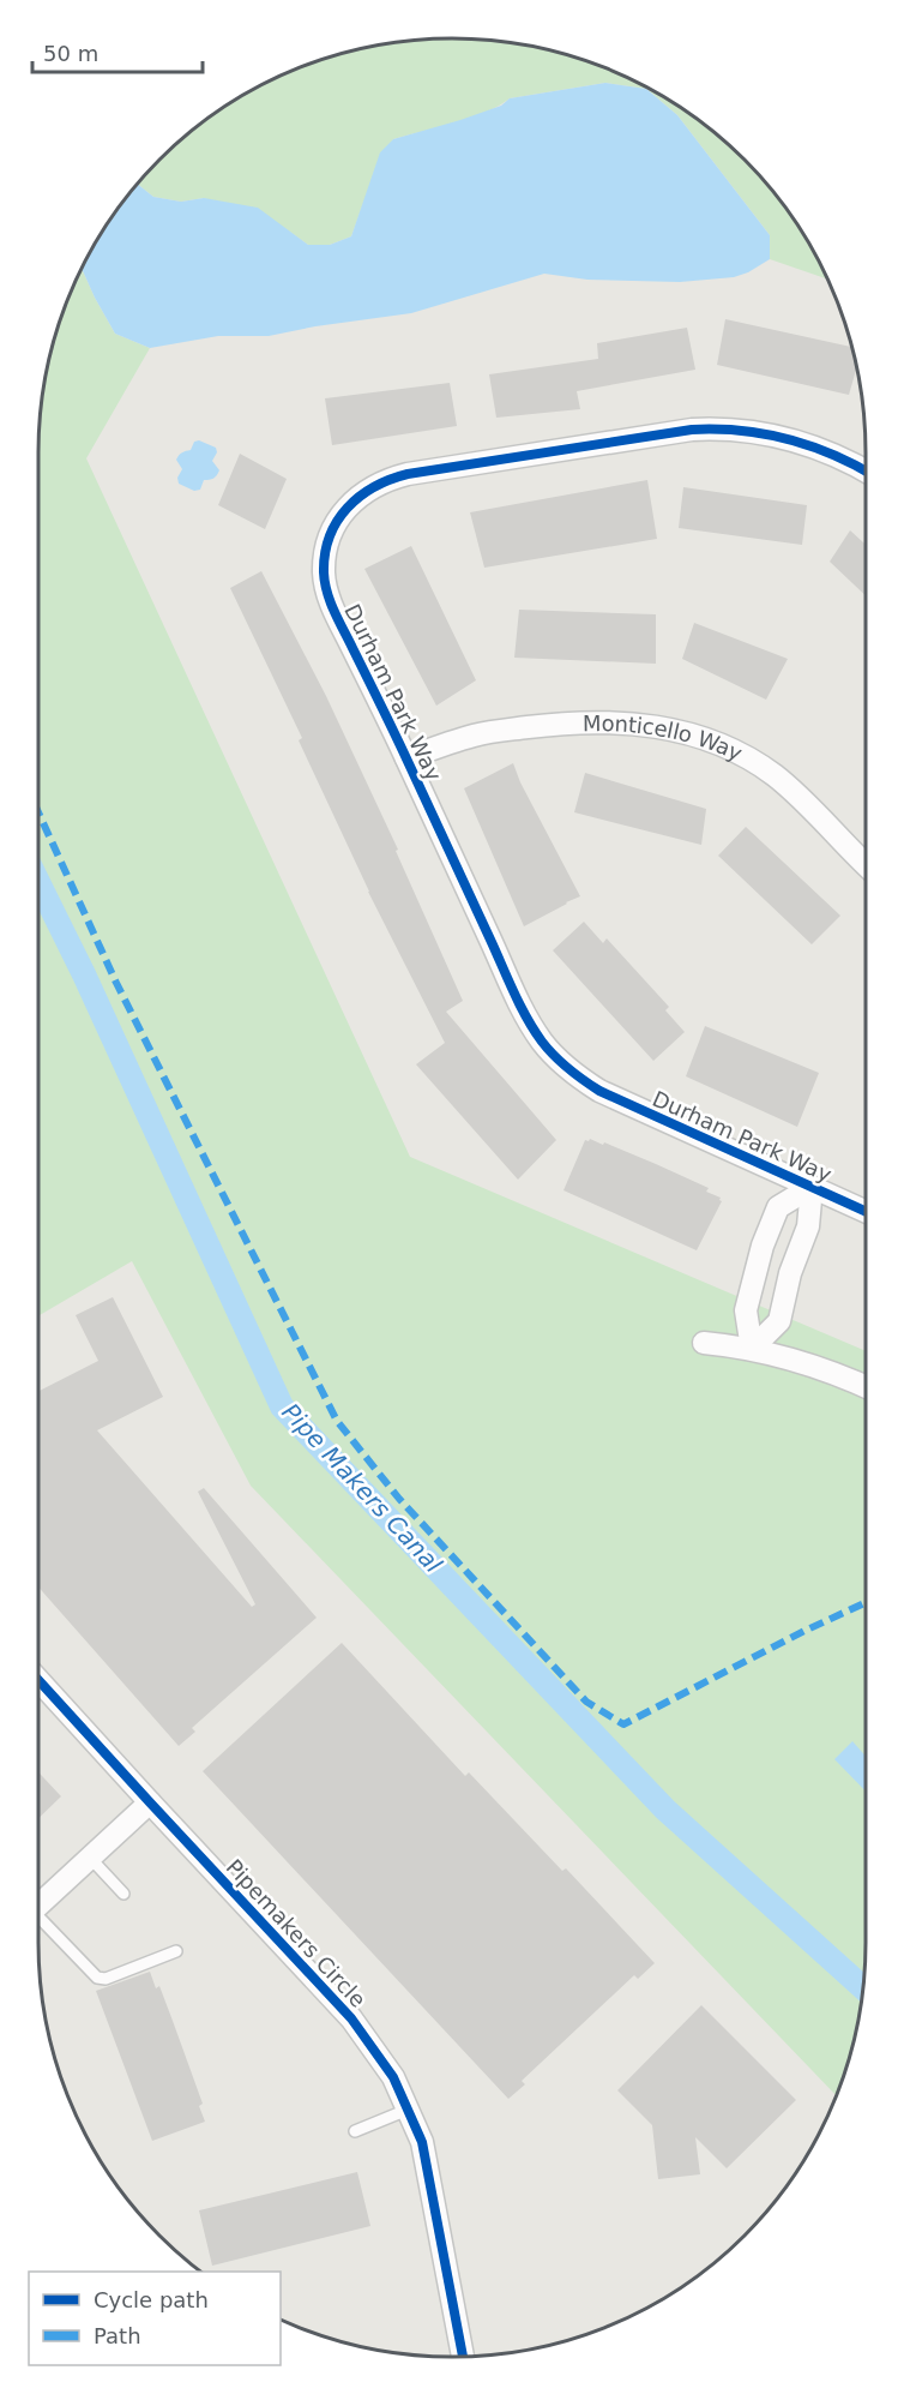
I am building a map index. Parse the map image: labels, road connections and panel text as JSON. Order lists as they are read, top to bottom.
{
  "streets": {
    "street": ["Durham Park Way", "Monticello Way", "Pipemakers Circle"]
  },
  "crossings": [
    ["Durham Park Way", "Monticello Way"]
  ],
  "water": ["Pipe Makers Canal"],
  "legend": ["Cycle path", "Path"],
  "scale_bar": "50 m"
}
